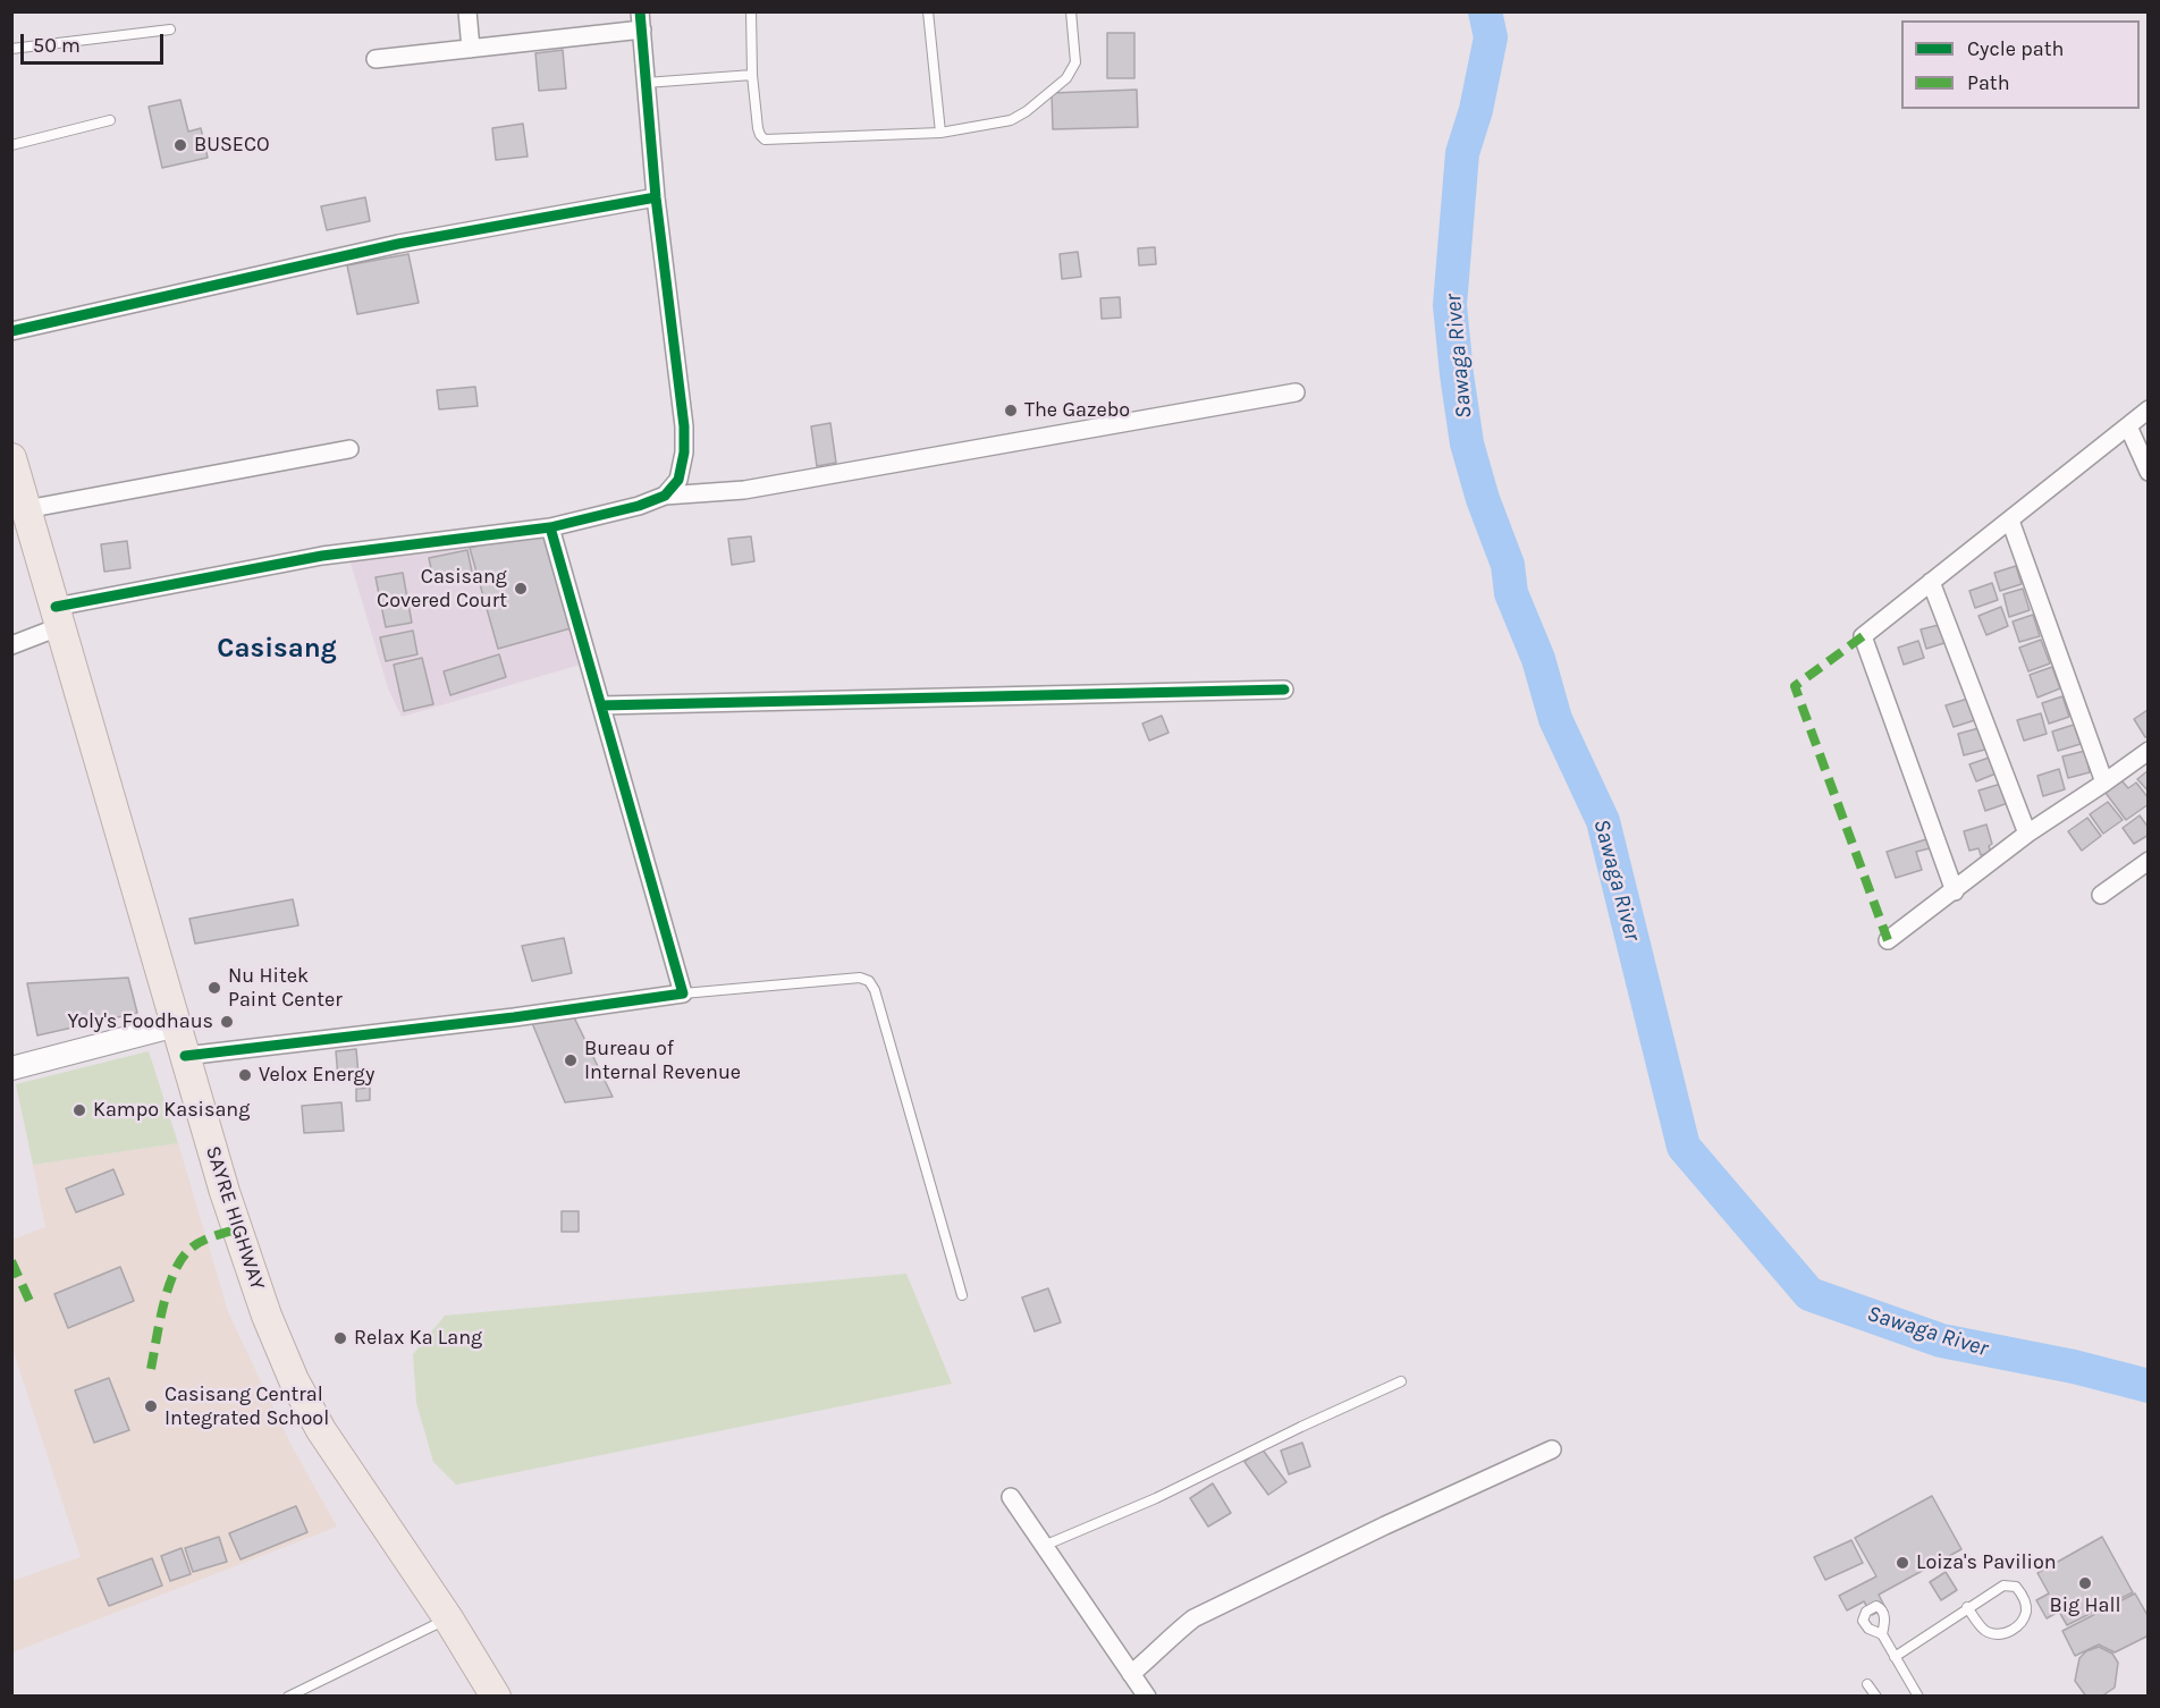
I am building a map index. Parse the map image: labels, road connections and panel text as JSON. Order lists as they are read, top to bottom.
{
  "streets": {
    "highway": ["SAYRE HIGHWAY"]
  },
  "districts": ["Casisang"],
  "water": ["Sawaga River"],
  "places": [
    "BUSECO",
    "The Gazebo",
    "Casisang Covered Court",
    "Nu Hitek Paint Center",
    "Yoly's Foodhaus",
    "Bureau of Internal Revenue",
    "Velox Energy",
    "Kampo Kasisang",
    "Relax Ka Lang",
    "Casisang Central Integrated School",
    "Loiza's Pavilion",
    "Big Hall"
  ],
  "legend": ["Cycle path", "Path"],
  "scale_bar": "50 m"
}
